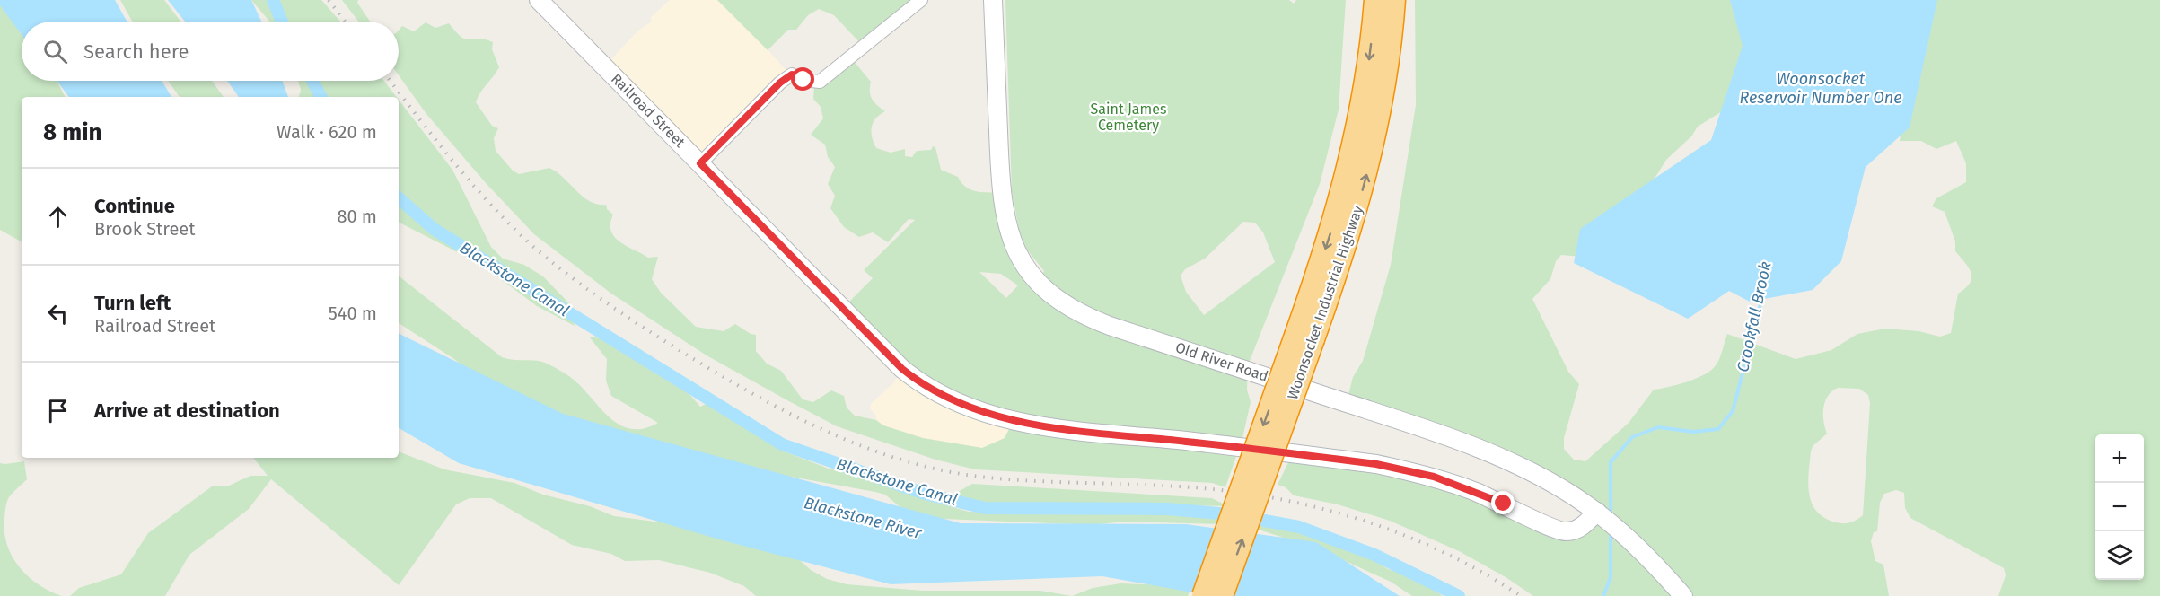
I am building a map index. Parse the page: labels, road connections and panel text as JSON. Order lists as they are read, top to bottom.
{
  "streets": {
    "highway": ["Woonsocket Industrial Highway"],
    "street": ["Railroad Street", "Old River Road"]
  },
  "crossings": [
    ["Railroad Street", "Old River Road"]
  ],
  "water": [
    "Woonsocket Reservoir Number One",
    "Blackstone Canal",
    "Crookfall Brook",
    "Blackstone River"
  ],
  "parks": ["Saint James Cemetery"],
  "page": {
    "search": "Search here",
    "heading": ["8 min", "Walk · 620 m"],
    "list": [
      ["Continue", "Brook Street", "80 m"],
      ["Turn left", "Railroad Street", "540 m"],
      "Arrive at destination"
    ],
    "map_buttons": ["+", "−"]
  }
}
